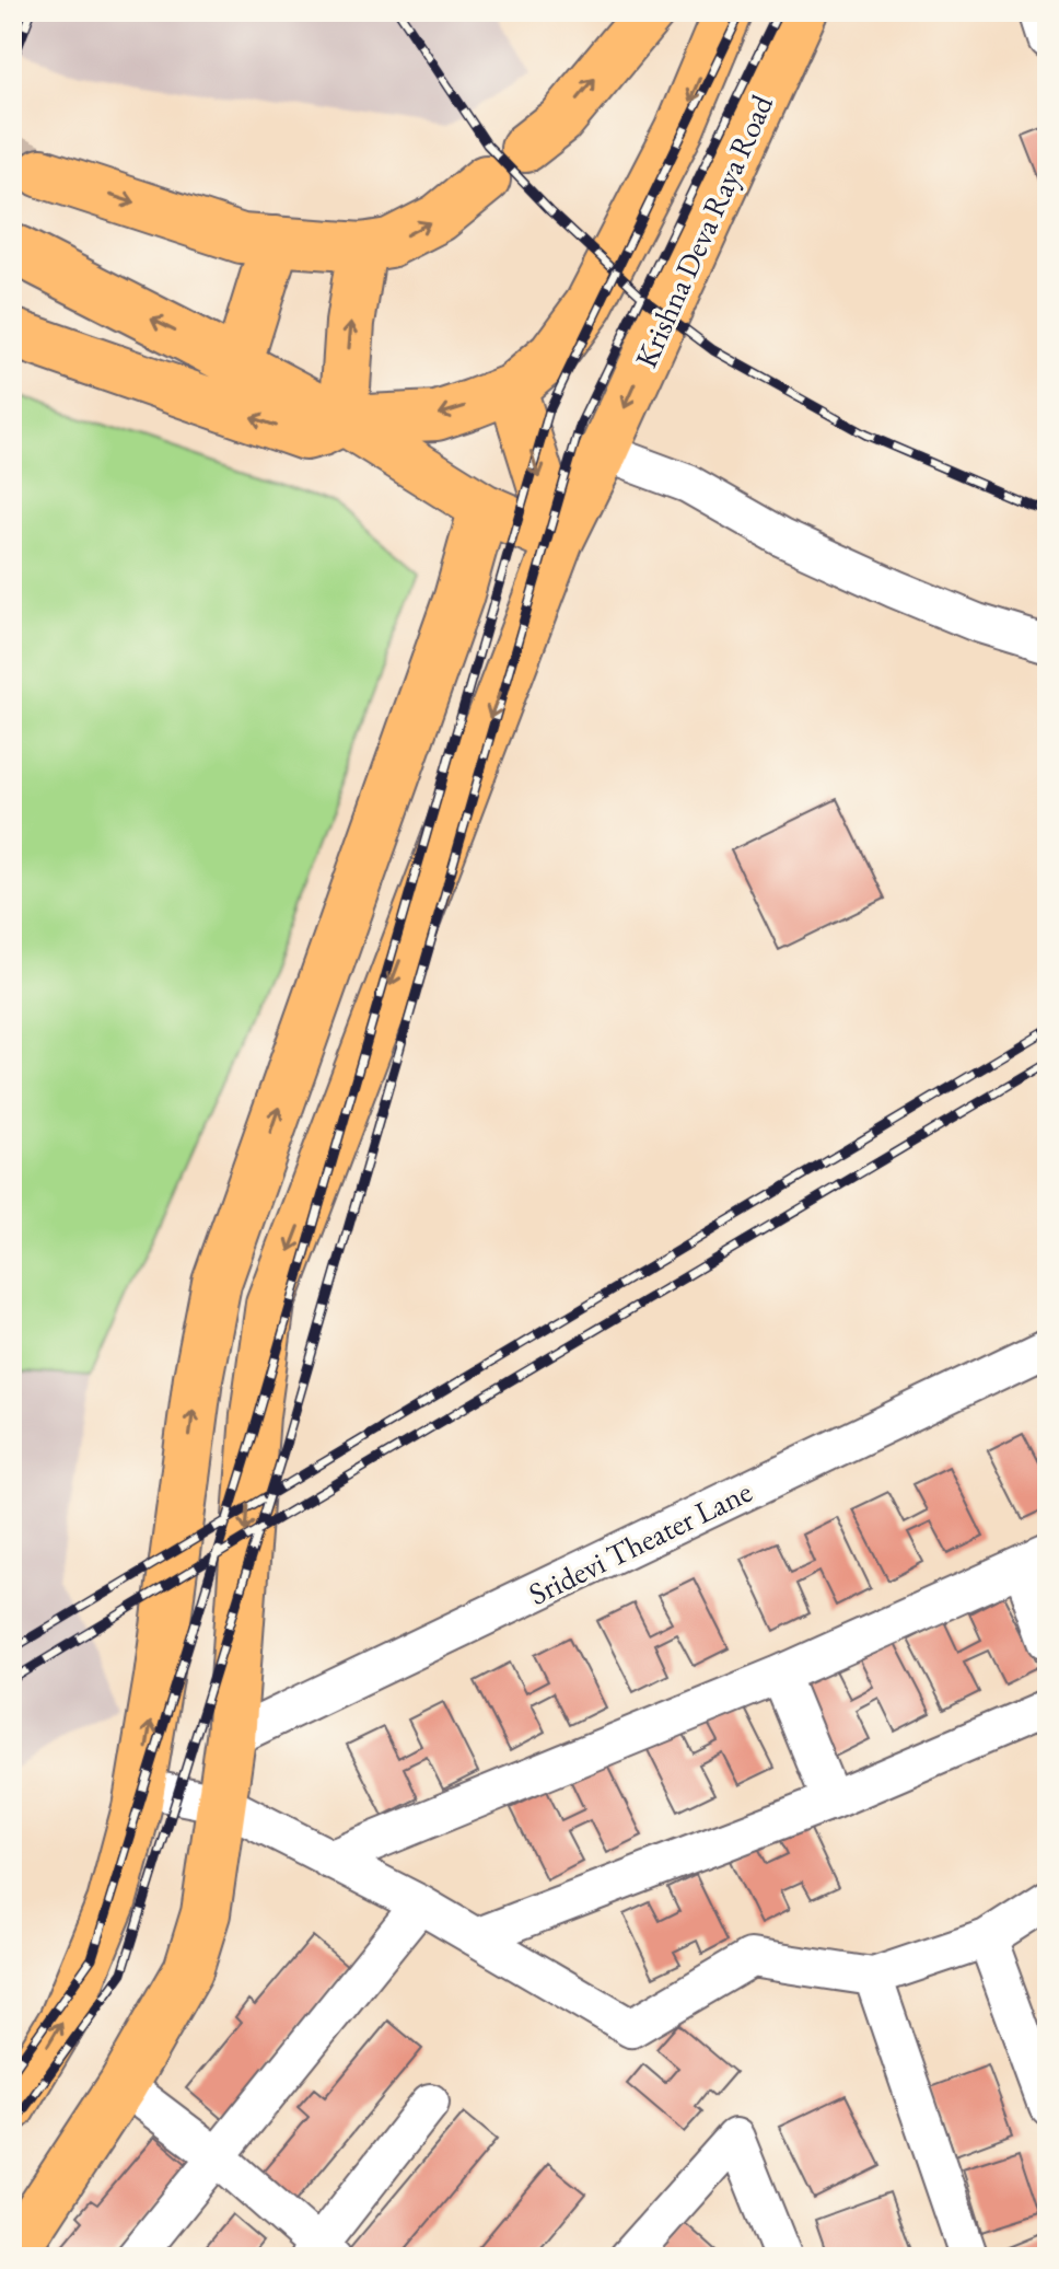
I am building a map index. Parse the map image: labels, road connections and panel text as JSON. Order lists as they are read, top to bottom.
{
  "streets": {
    "main road": ["Krishna Deva Raya Road"],
    "street": ["Sridevi Theater Lane"]
  },
  "crossings": [
    ["Krishna Deva Raya Road", "Sridevi Theater Lane"]
  ]
}
